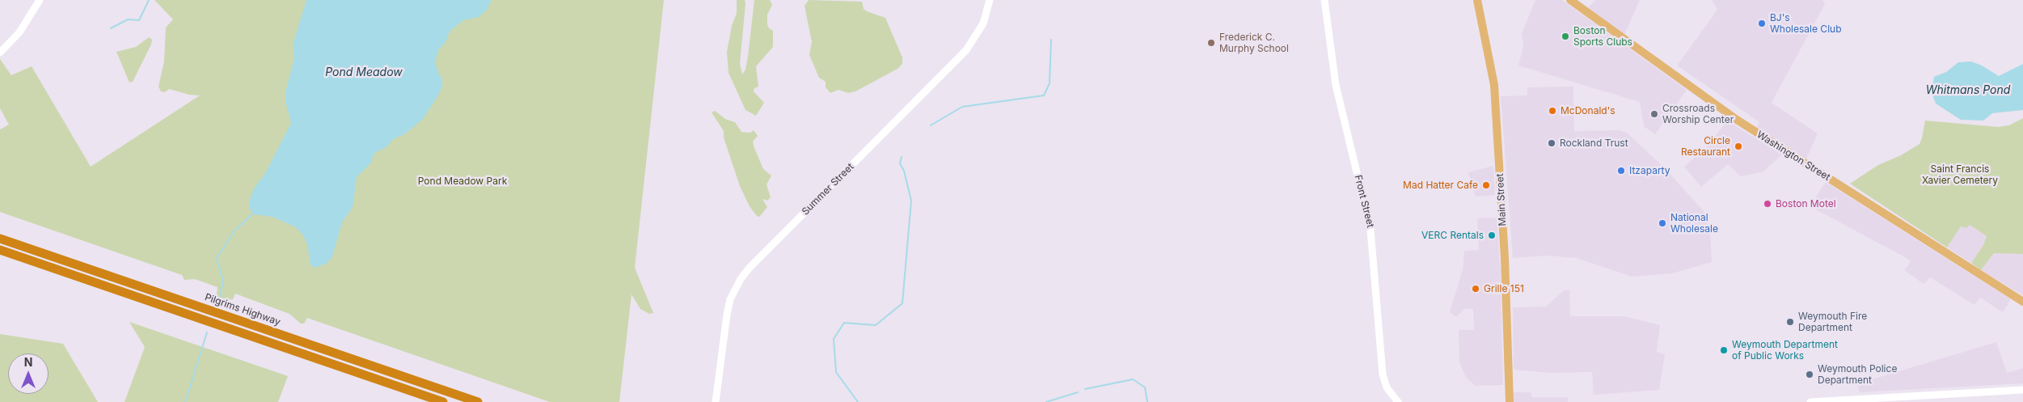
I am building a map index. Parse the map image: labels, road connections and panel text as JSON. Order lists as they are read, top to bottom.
{
  "streets": {
    "highway": ["Pilgrims Highway"],
    "main road": ["Washington Street", "Main Street"],
    "street": ["Summer Street", "Front Street"]
  },
  "water": ["Pond Meadow", "Whitmans Pond"],
  "parks": ["Saint Francis Xavier Cemetery", "Pond Meadow Park"],
  "places": [
    "BJ's Wholesale Club",
    "Boston Sports Clubs",
    "Frederick C. Murphy School",
    "McDonald's",
    "Crossroads Worship Center",
    "Rockland Trust",
    "Circle Restaurant",
    "Itzaparty",
    "Mad Hatter Cafe",
    "Boston Motel",
    "National Wholesale",
    "VERC Rentals",
    "Grille 151",
    "Weymouth Fire Department",
    "Weymouth Department of Public Works",
    "Weymouth Police Department"
  ],
  "north": "top"
}
